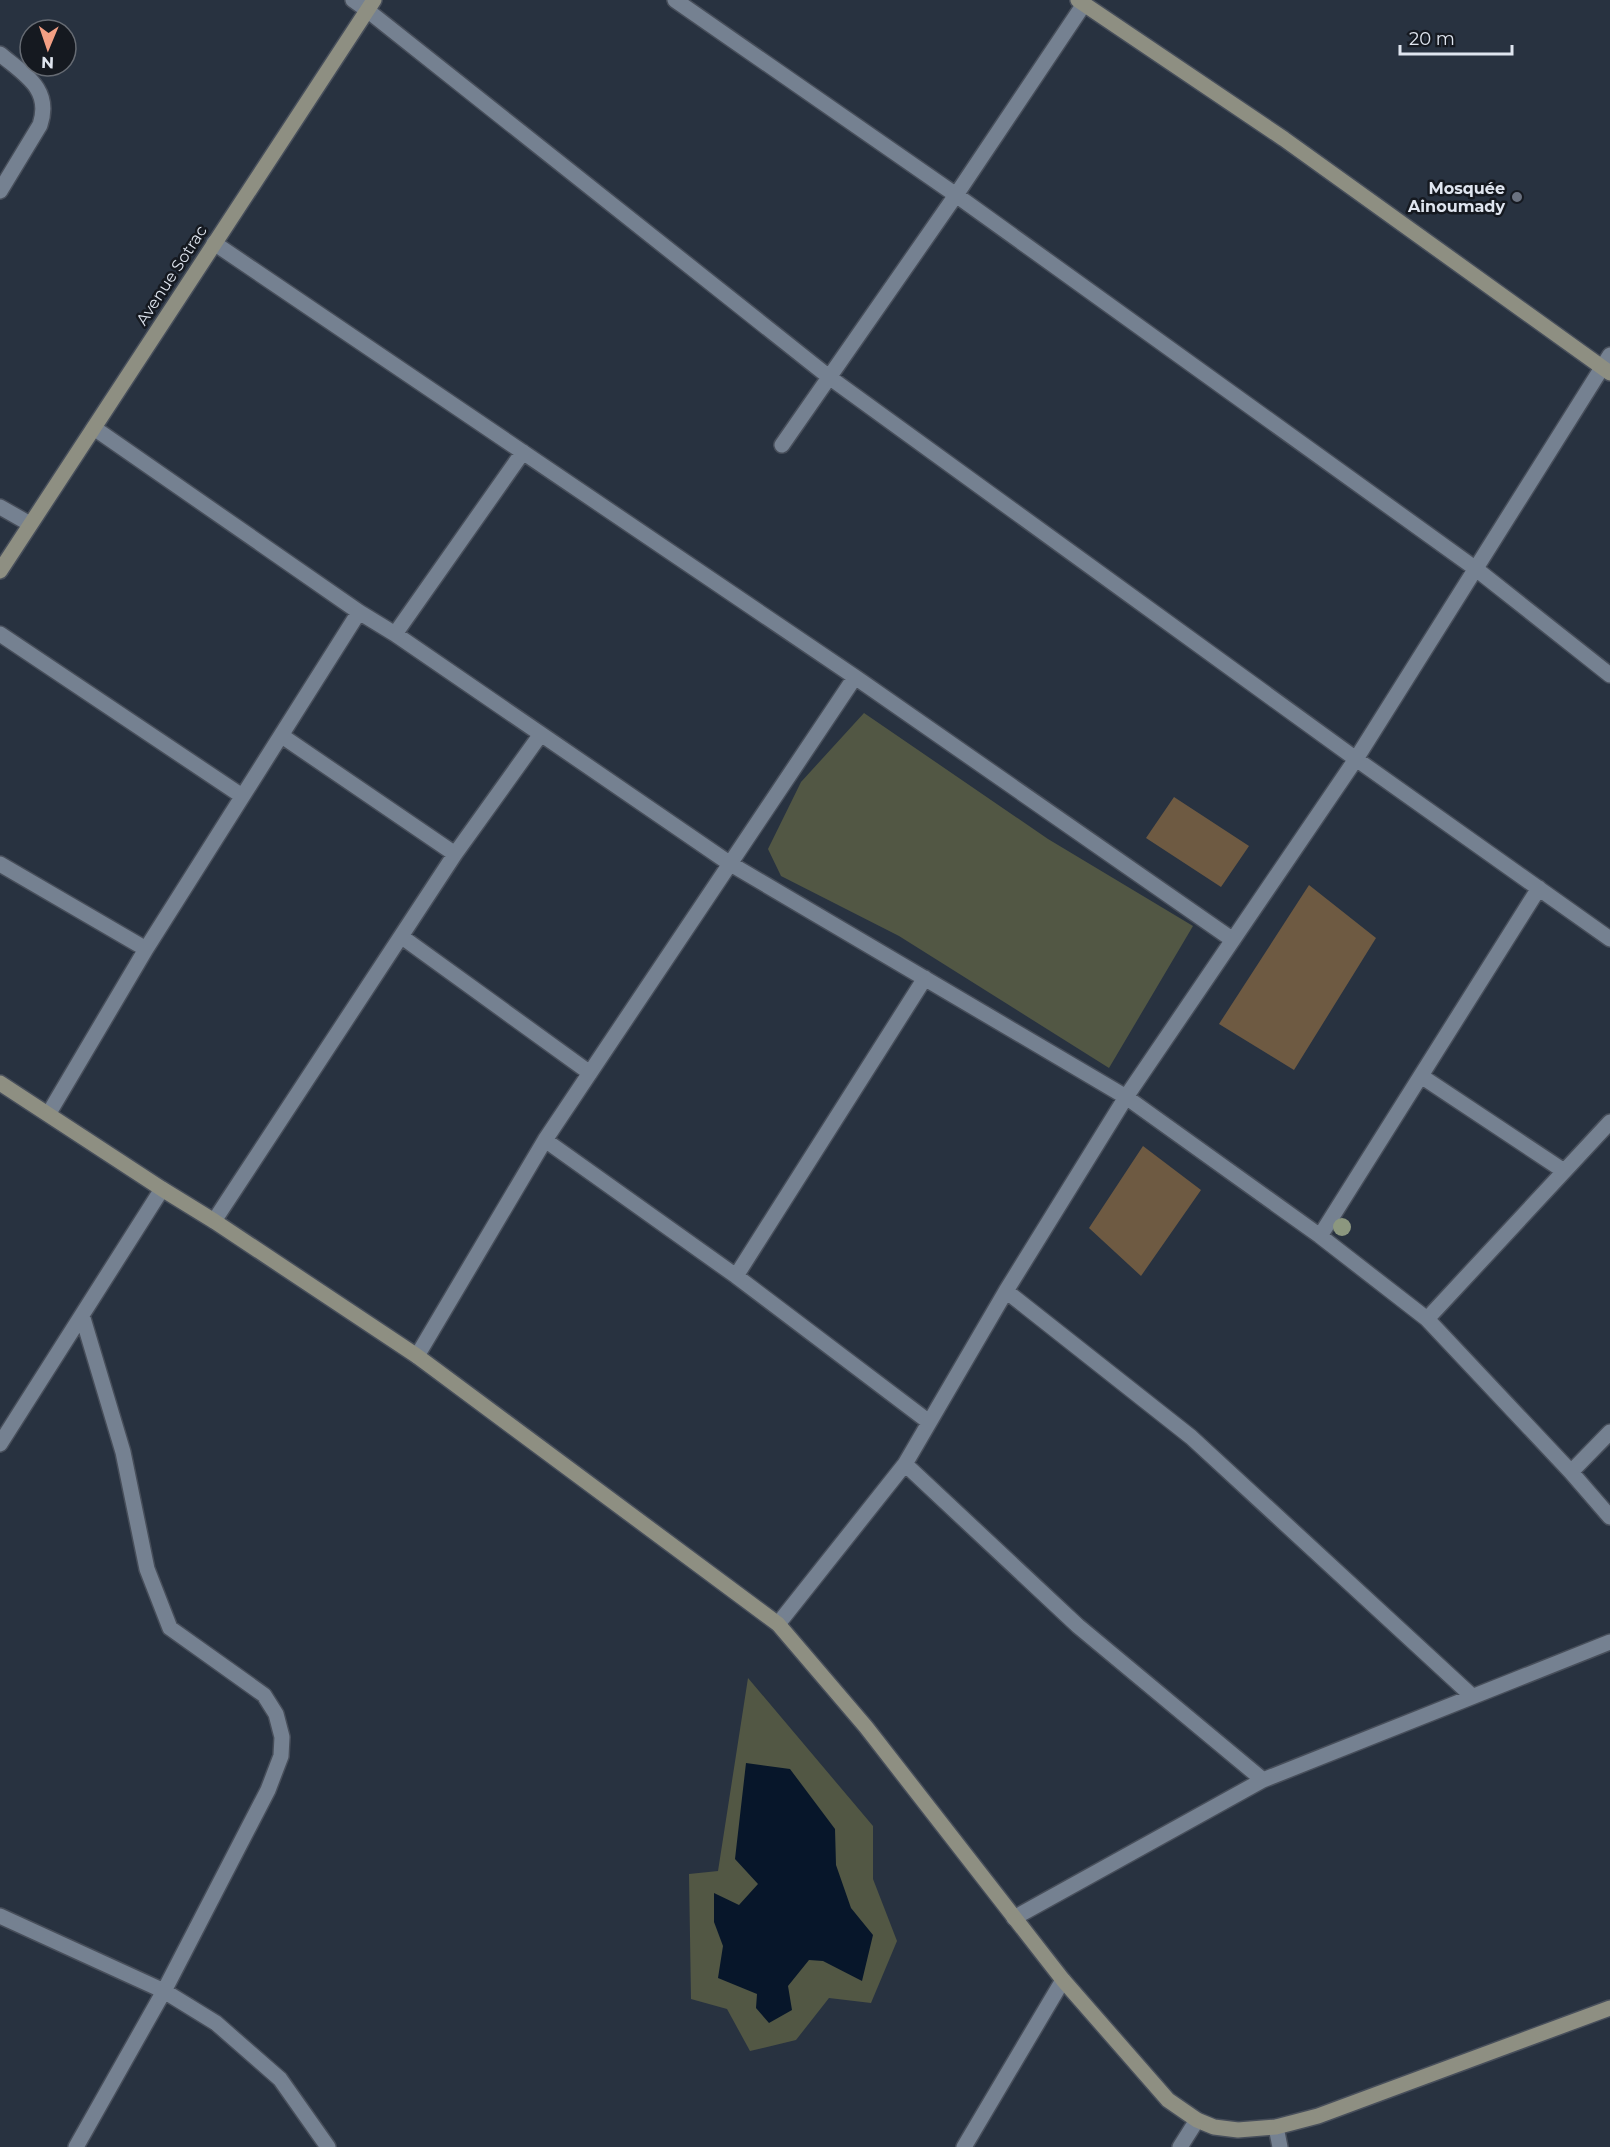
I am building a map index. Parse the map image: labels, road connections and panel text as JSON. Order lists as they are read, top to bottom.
{
  "streets": {
    "street": ["Avenue Sotrac"]
  },
  "places": ["Mosquée Ainoumady"],
  "scale_bar": "20 m",
  "north": "bottom"
}
